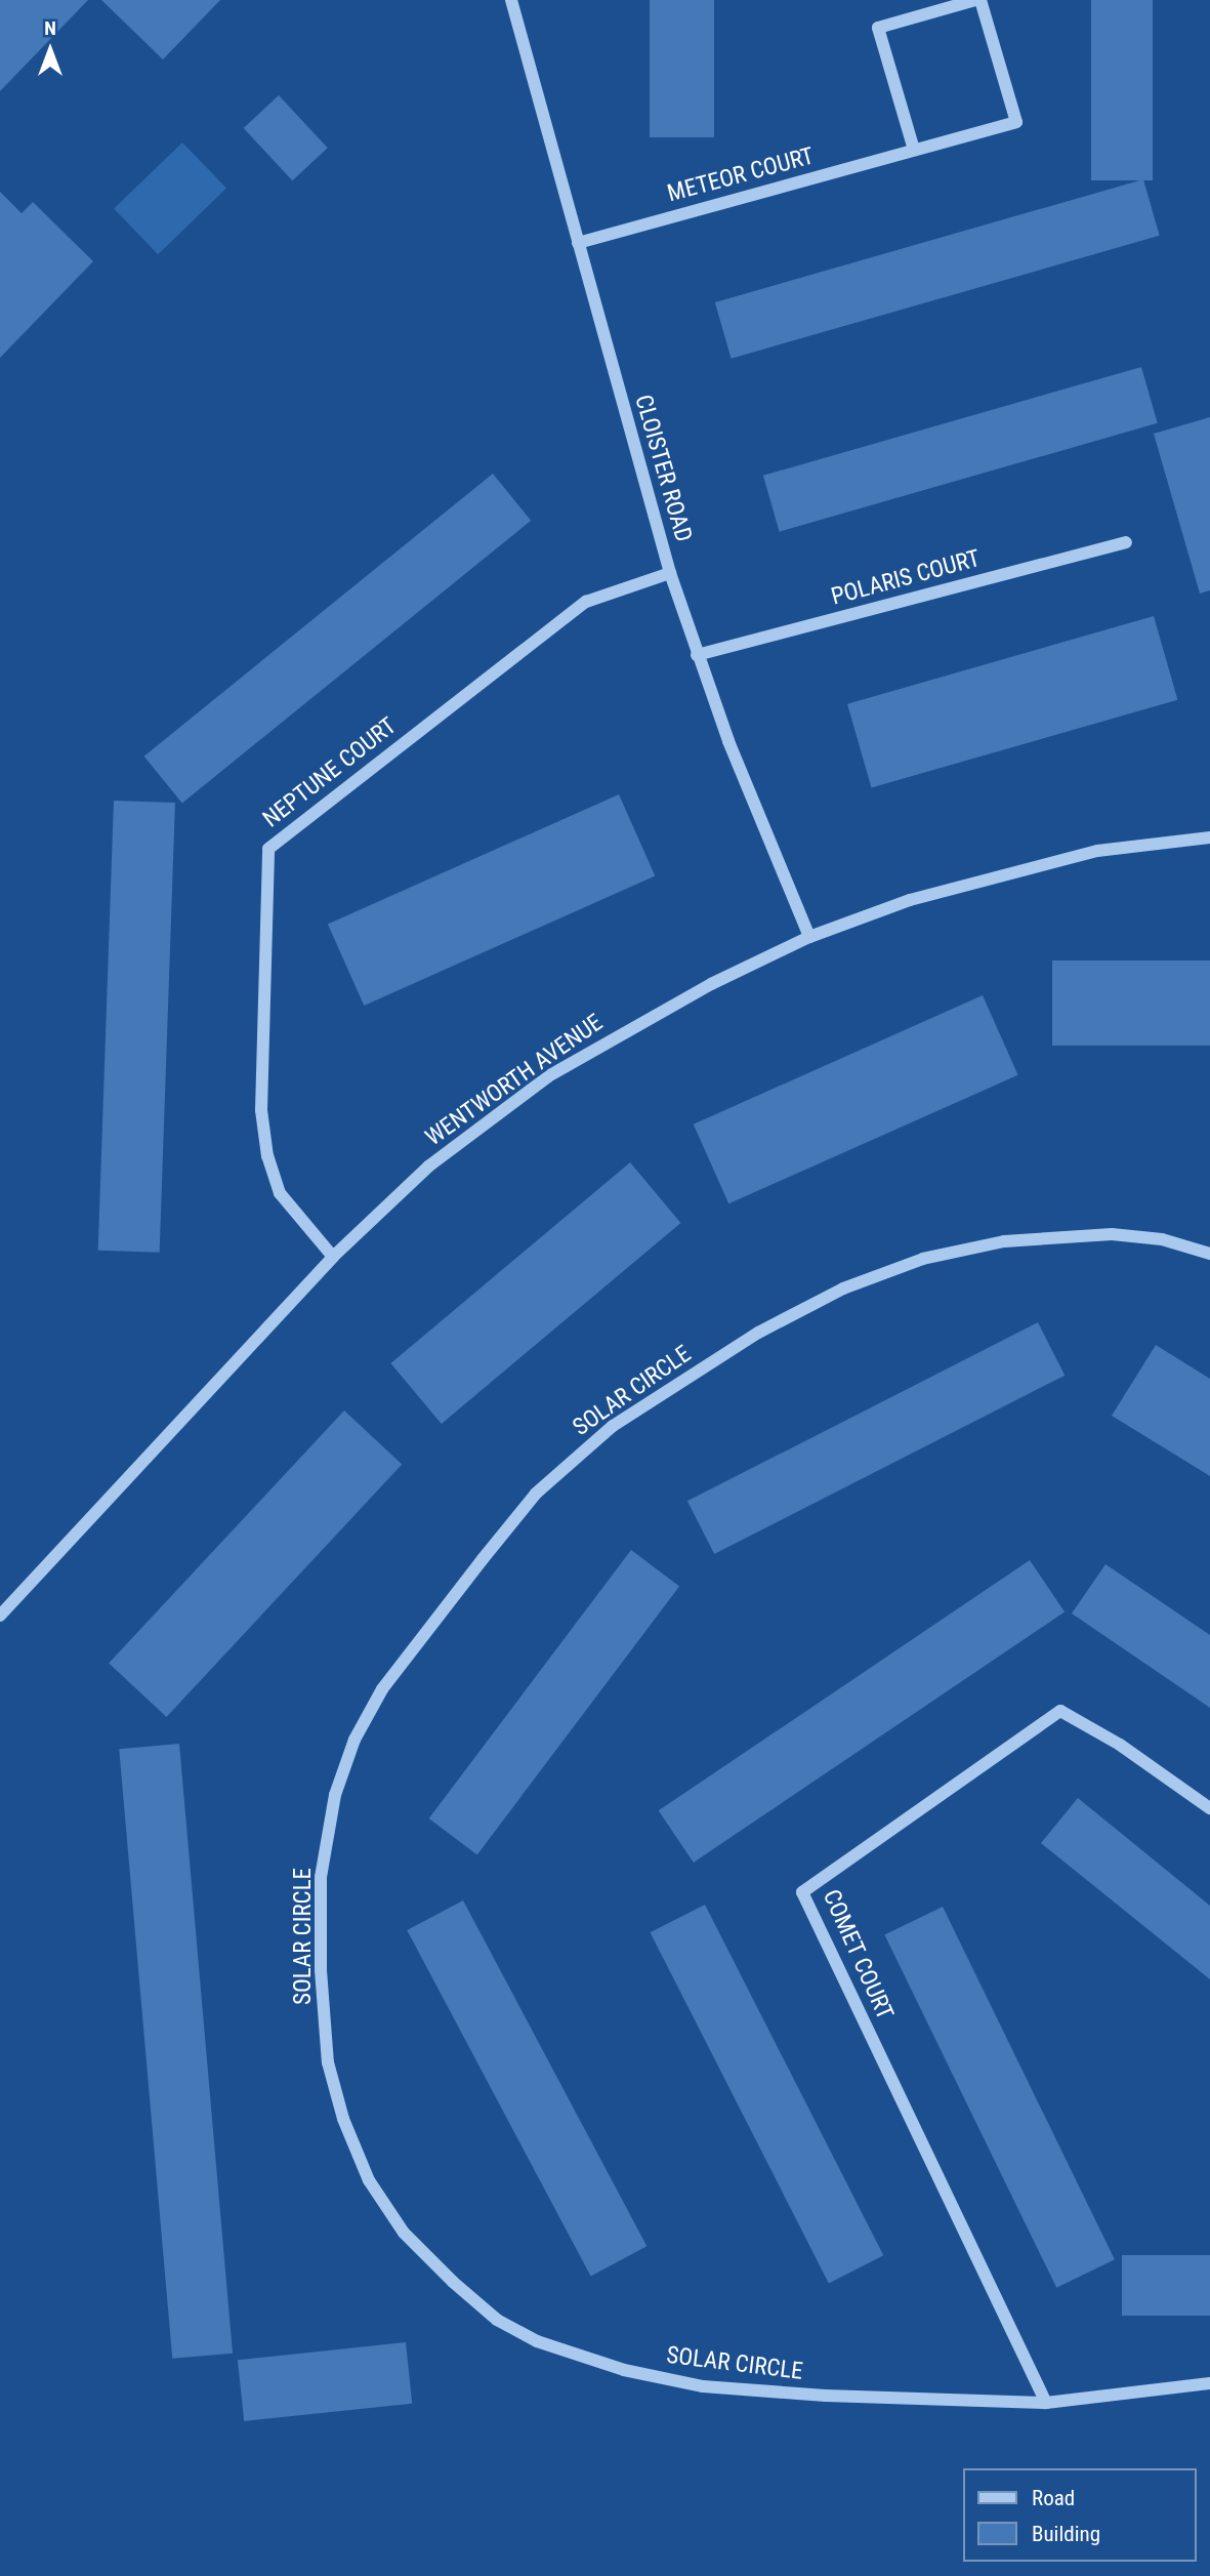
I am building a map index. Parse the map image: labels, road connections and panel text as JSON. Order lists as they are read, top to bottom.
{
  "streets": {
    "street": [
      "METEOR COURT",
      "CLOISTER ROAD",
      "POLARIS COURT",
      "NEPTUNE COURT",
      "WENTWORTH AVENUE",
      "SOLAR CIRCLE",
      "COMET COURT"
    ]
  },
  "crossings": [
    ["METEOR COURT", "CLOISTER ROAD"],
    ["CLOISTER ROAD", "POLARIS COURT"],
    ["CLOISTER ROAD", "NEPTUNE COURT"],
    ["CLOISTER ROAD", "WENTWORTH AVENUE"],
    ["NEPTUNE COURT", "WENTWORTH AVENUE"],
    ["SOLAR CIRCLE", "COMET COURT"]
  ],
  "legend": ["Road", "Building"],
  "north": "top"
}
